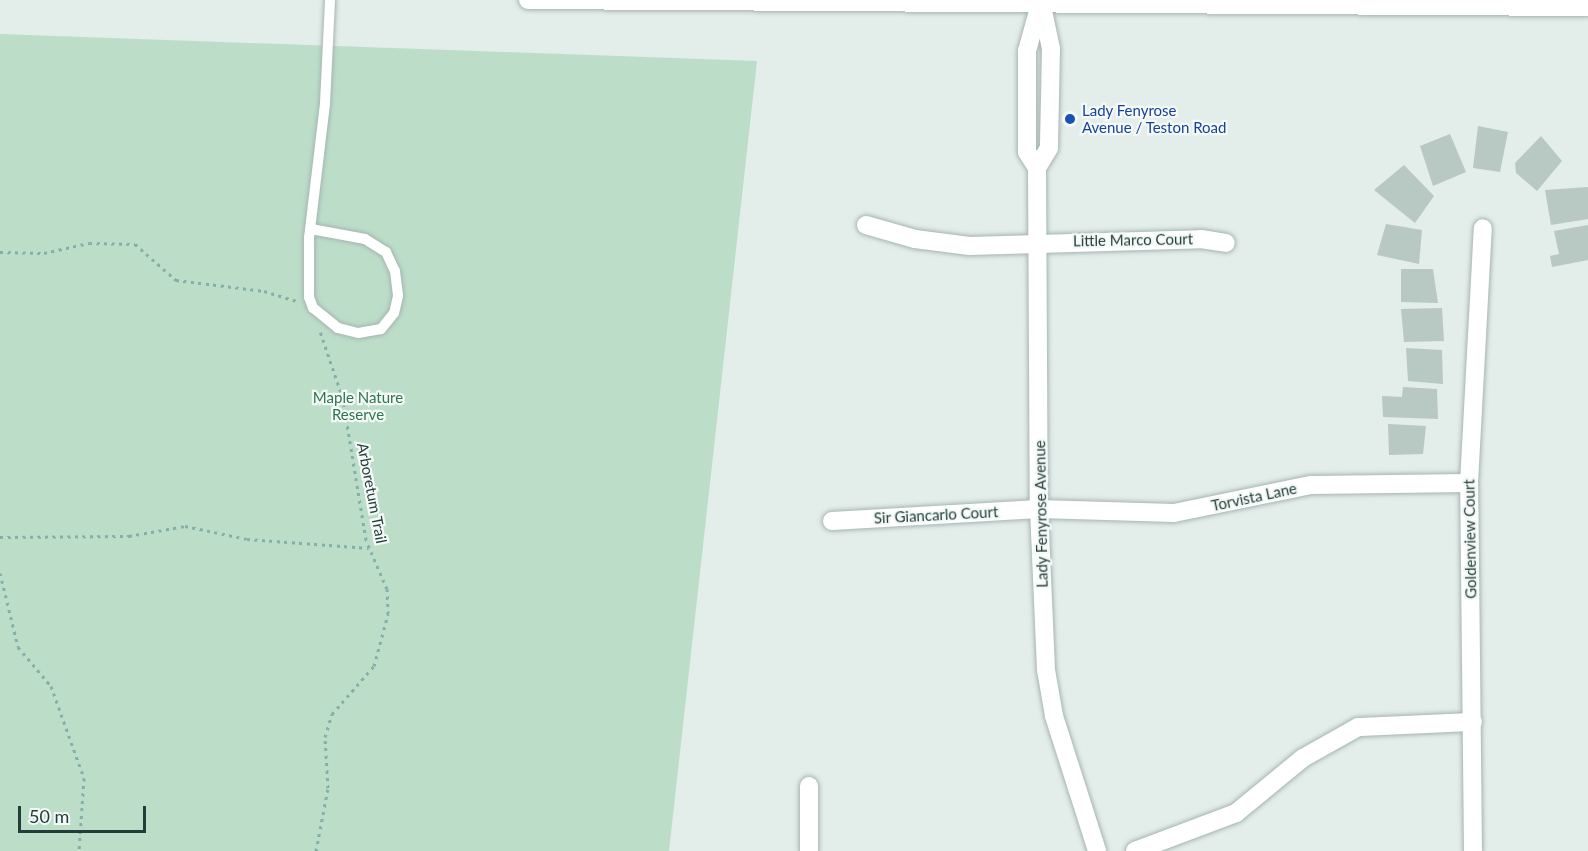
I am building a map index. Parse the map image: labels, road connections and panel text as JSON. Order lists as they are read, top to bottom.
{
  "streets": {
    "street": [
      "Little Marco Court",
      "Torvista Lane",
      "Lady Fenyrose Avenue",
      "Sir Giancarlo Court",
      "Goldenview Court"
    ],
    "path": ["Arboretum Trail"]
  },
  "crossings": [
    ["Little Marco Court", "Lady Fenyrose Avenue"],
    ["Torvista Lane", "Lady Fenyrose Avenue"],
    ["Torvista Lane", "Sir Giancarlo Court"],
    ["Torvista Lane", "Goldenview Court"],
    ["Lady Fenyrose Avenue", "Sir Giancarlo Court"]
  ],
  "parks": ["Maple Nature Reserve"],
  "places": ["Lady Fenyrose Avenue / Teston Road"],
  "scale_bar": "50 m"
}
